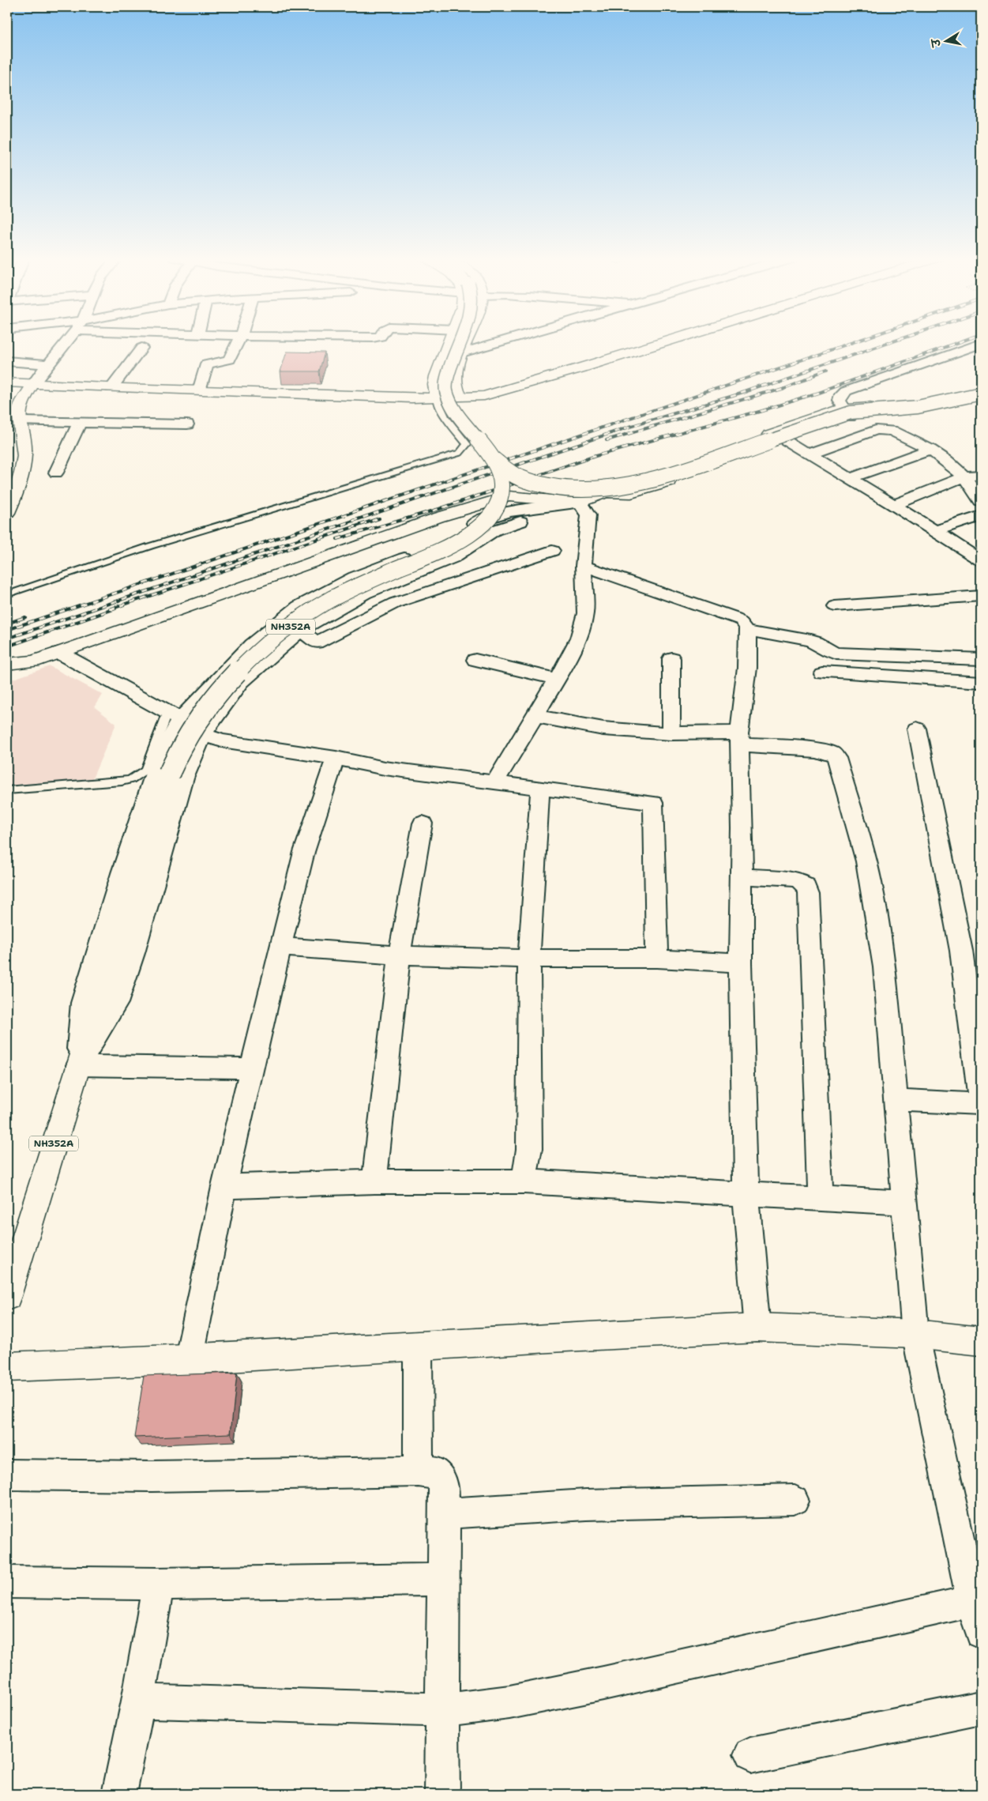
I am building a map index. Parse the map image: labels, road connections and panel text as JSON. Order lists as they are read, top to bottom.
{
  "streets": {
    "main road": ["NH352A"]
  },
  "north": "left"
}
